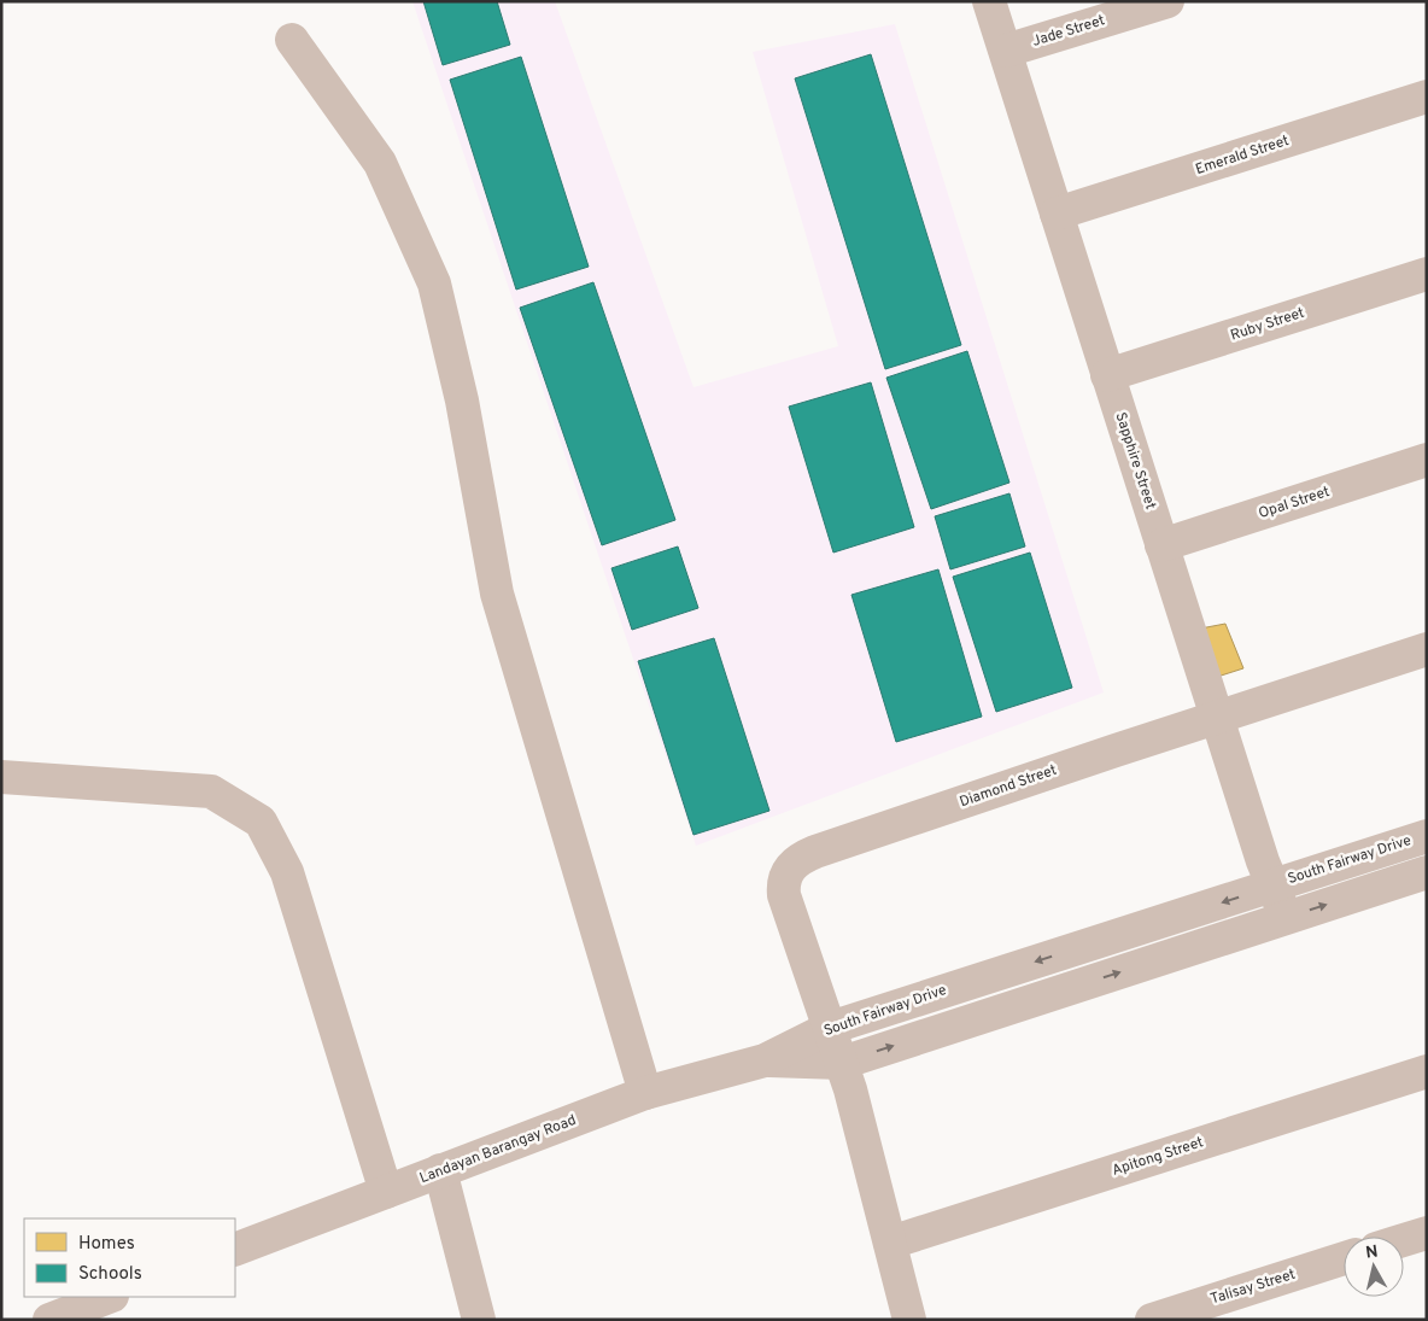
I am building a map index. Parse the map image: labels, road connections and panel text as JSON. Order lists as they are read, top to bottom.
{
  "streets": {
    "street": [
      "Jade Street",
      "Emerald Street",
      "Ruby Street",
      "Sapphire Street",
      "Opal Street",
      "Diamond Street",
      "South Fairway Drive",
      "Landayan Barangay Road",
      "Apitong Street",
      "Talisay Street"
    ]
  },
  "crossings": [
    ["Jade Street", "Sapphire Street"],
    ["Emerald Street", "Sapphire Street"],
    ["Ruby Street", "Sapphire Street"],
    ["Sapphire Street", "Opal Street"],
    ["Sapphire Street", "Diamond Street"],
    ["Sapphire Street", "South Fairway Drive"],
    ["Diamond Street", "South Fairway Drive"],
    ["Diamond Street", "Apitong Street"],
    ["South Fairway Drive", "Landayan Barangay Road"]
  ],
  "legend": ["Homes", "Schools"],
  "north": "top"
}
